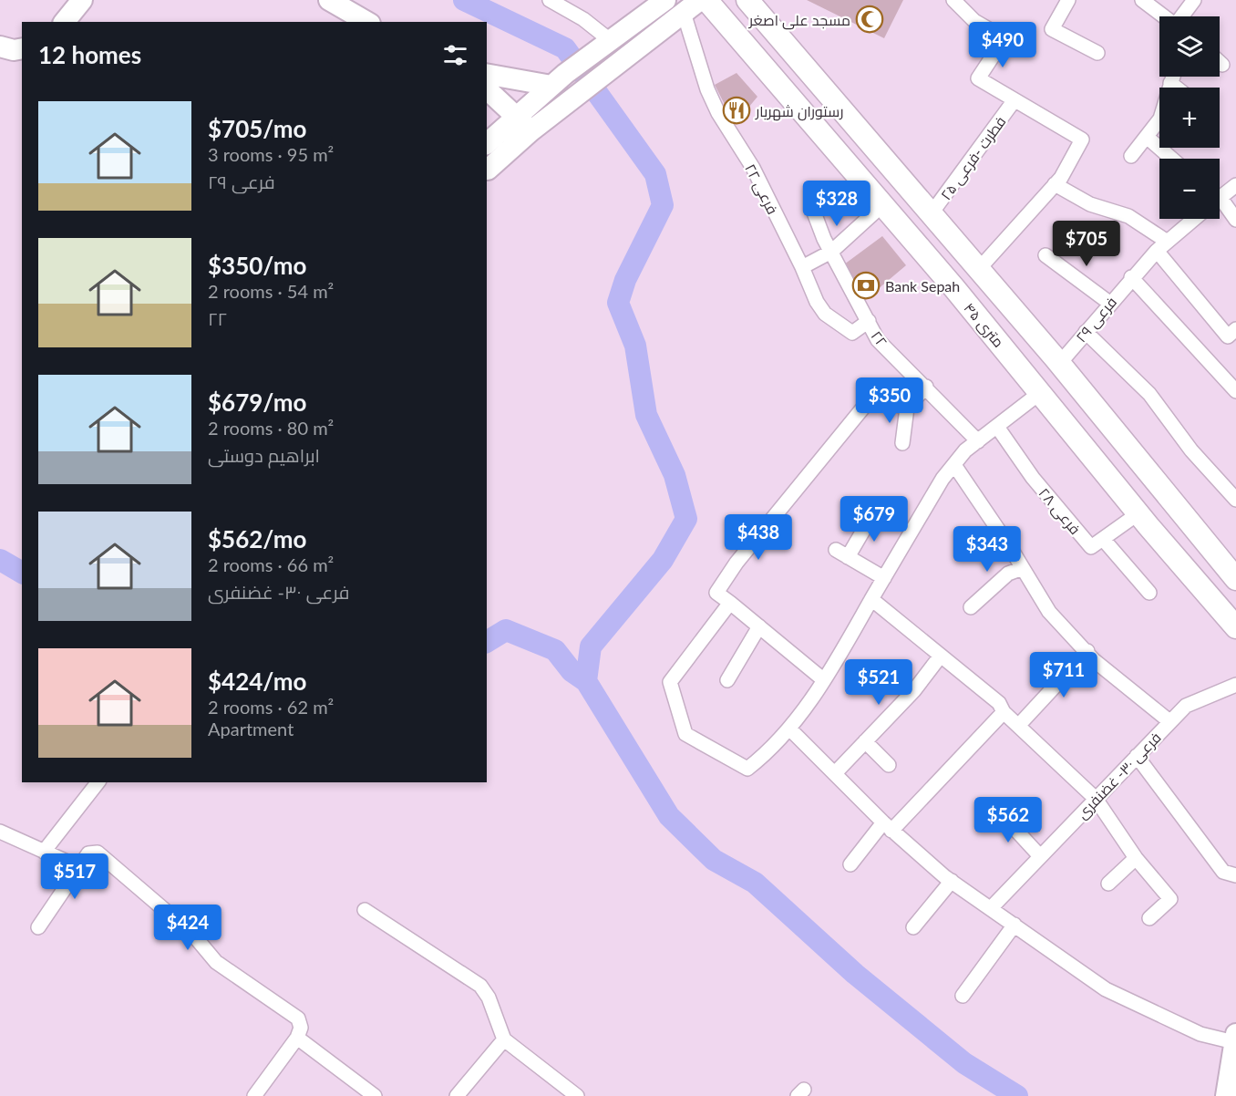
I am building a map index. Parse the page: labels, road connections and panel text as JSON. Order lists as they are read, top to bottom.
{
  "streets": {
    "main road": ["۴۵ متری"],
    "street": [
      "فطرت -فرعی ۲۵",
      "فرعی ۲۲",
      "فرعی ۲۹",
      "۲۲",
      "فرعی ۲۸",
      "فرعی ۳۰- غضنفری"
    ]
  },
  "crossings": [
    ["فطرت -فرعی ۲۵", "۴۵ متری"],
    ["فرعی ۲۲", "۲۲"],
    ["فرعی ۲۹", "۴۵ متری"],
    ["۴۵ متری", "فرعی ۲۸"]
  ],
  "places": {
    "mosque": ["مسجد علی اصغر"],
    "restaurant": ["رستوران شهریار"],
    "bank": ["Bank Sepah"]
  },
  "page": {
    "map_buttons": ["+", "−"],
    "price": [
      "$490",
      "$328",
      "$705",
      "$350",
      "$679",
      "$438",
      "$343",
      "$711",
      "$521",
      "$562",
      "$517",
      "$424"
    ],
    "heading": "12 homes",
    "list": [
      {
        "name": "$705/mo",
        "note": "3 rooms · 95 m² · فرعی ۲۹"
      },
      {
        "name": "$350/mo",
        "note": "2 rooms · 54 m² · ۲۲"
      },
      {
        "name": "$679/mo",
        "note": "2 rooms · 80 m² · ابراهیم دوستی"
      },
      {
        "name": "$562/mo",
        "note": "2 rooms · 66 m² · فرعی ۳۰- غضنفری"
      },
      {
        "name": "$424/mo",
        "note": "2 rooms · 62 m² · Apartment"
      }
    ]
  }
}
